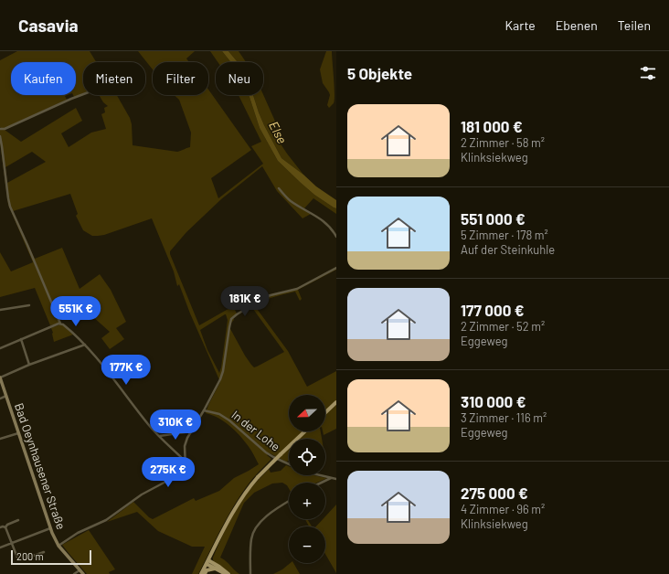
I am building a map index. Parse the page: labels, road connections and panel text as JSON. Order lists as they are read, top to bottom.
{
  "streets": {
    "main road": ["Bad Oeynhausener Straße"],
    "street": ["In der Lohe"]
  },
  "water": ["Else"],
  "scale_bar": "200 m",
  "north": "left",
  "page": {
    "header": "Casavia",
    "nav": ["Karte", "Ebenen", "Teilen"],
    "heading": "5 Objekte",
    "chip": [
      "Kaufen",
      "Mieten",
      "Filter",
      "Neu"
    ],
    "list": [
      {
        "name": "181 000 €",
        "note": "2 Zimmer · 58 m² · Klinksiekweg"
      },
      {
        "name": "551 000 €",
        "note": "5 Zimmer · 178 m² · Auf der Steinkuhle"
      },
      {
        "name": "177 000 €",
        "note": "2 Zimmer · 52 m² · Eggeweg"
      },
      {
        "name": "310 000 €",
        "note": "3 Zimmer · 116 m² · Eggeweg"
      },
      {
        "name": "275 000 €",
        "note": "4 Zimmer · 96 m² · Klinksiekweg"
      }
    ],
    "price": [
      "181K €",
      "551K €",
      "177K €",
      "310K €",
      "275K €"
    ],
    "map_buttons": ["+", "−"],
    "scale": "200 m"
  }
}
